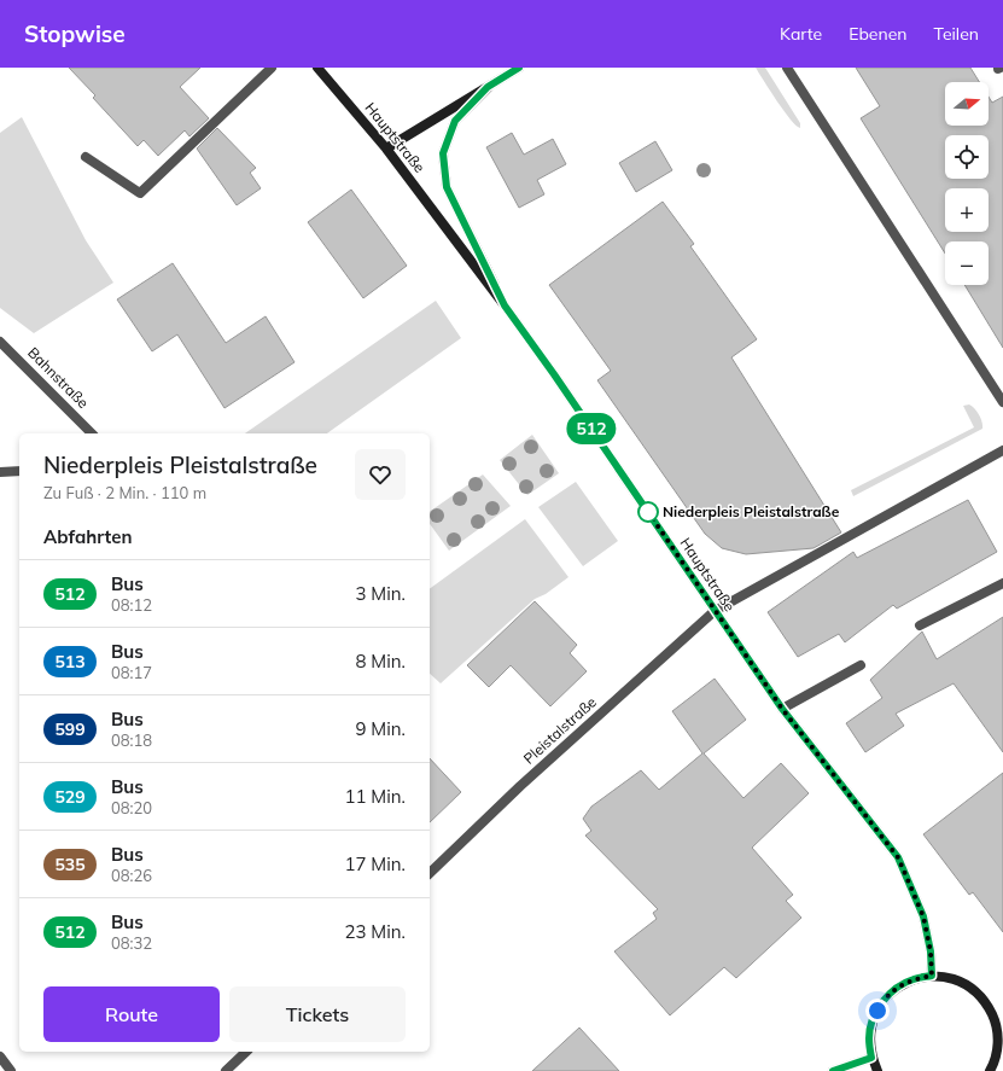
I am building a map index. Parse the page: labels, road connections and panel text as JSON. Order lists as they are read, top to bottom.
{
  "streets": {
    "main road": ["Hauptstraße"],
    "street": ["Bahnstraße", "Pleistalstraße"]
  },
  "crossings": [
    ["Hauptstraße", "Pleistalstraße"]
  ],
  "places": ["Niederpleis Pleistalstraße"],
  "lines": ["bus line 512"],
  "north": "right",
  "page": {
    "header": "Stopwise",
    "nav": ["Karte", "Ebenen", "Teilen"],
    "on_map": "512",
    "map_buttons": ["+", "−"],
    "heading": [
      ["Niederpleis Pleistalstraße", "Zu Fuß · 2 Min. · 110 m"],
      "Abfahrten"
    ],
    "list": [
      {
        "mark": "512",
        "name": "Bus",
        "note": "08:12",
        "value": "3 Min."
      },
      {
        "mark": "513",
        "name": "Bus",
        "note": "08:17",
        "value": "8 Min."
      },
      {
        "mark": "599",
        "name": "Bus",
        "note": "08:18",
        "value": "9 Min."
      },
      {
        "mark": "529",
        "name": "Bus",
        "note": "08:20",
        "value": "11 Min."
      },
      {
        "mark": "535",
        "name": "Bus",
        "note": "08:26",
        "value": "17 Min."
      },
      {
        "mark": "512",
        "name": "Bus",
        "note": "08:32",
        "value": "23 Min."
      }
    ],
    "buttons": ["Route", "Tickets"]
  }
}
